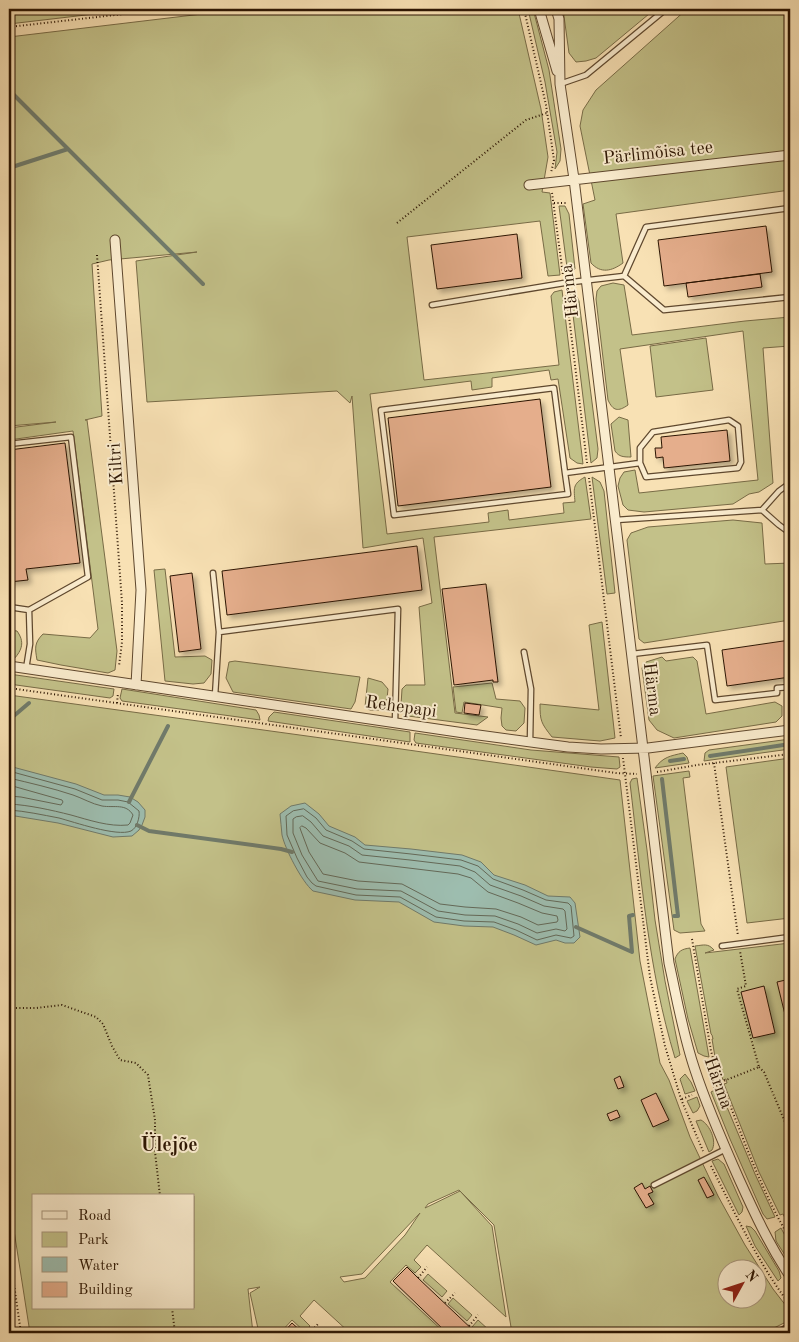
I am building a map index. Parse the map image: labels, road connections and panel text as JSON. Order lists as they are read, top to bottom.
{
  "streets": {
    "street": [
      "Pärlimõisa tee",
      "Härma",
      "Kiltri",
      "Rehepapi"
    ]
  },
  "crossings": [
    ["Pärlimõisa tee", "Härma"],
    ["Härma", "Rehepapi"],
    ["Kiltri", "Rehepapi"]
  ],
  "districts": ["Ülejõe"],
  "legend": [
    "Road",
    "Park",
    "Water",
    "Building"
  ],
  "north": "top right"
}
